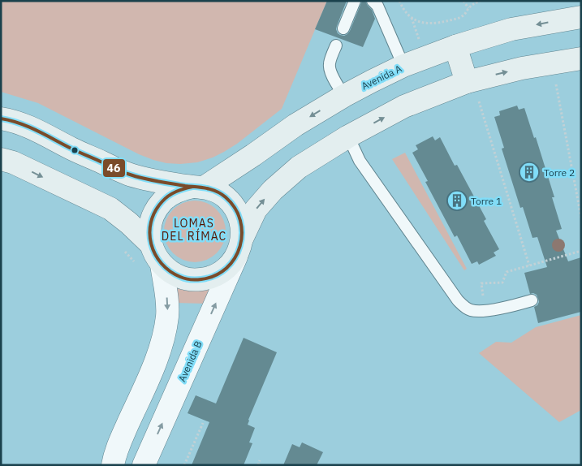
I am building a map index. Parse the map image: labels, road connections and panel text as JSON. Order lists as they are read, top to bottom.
{
  "streets": {
    "main road": ["Avenida A"],
    "street": ["Avenida B"]
  },
  "crossings": [
    ["Avenida A", "Avenida B"]
  ],
  "districts": ["LOMAS DEL RÍMAC"],
  "places": {
    "building": ["Torre 2", "Torre 1"]
  },
  "lines": ["transit line 46"]
}
